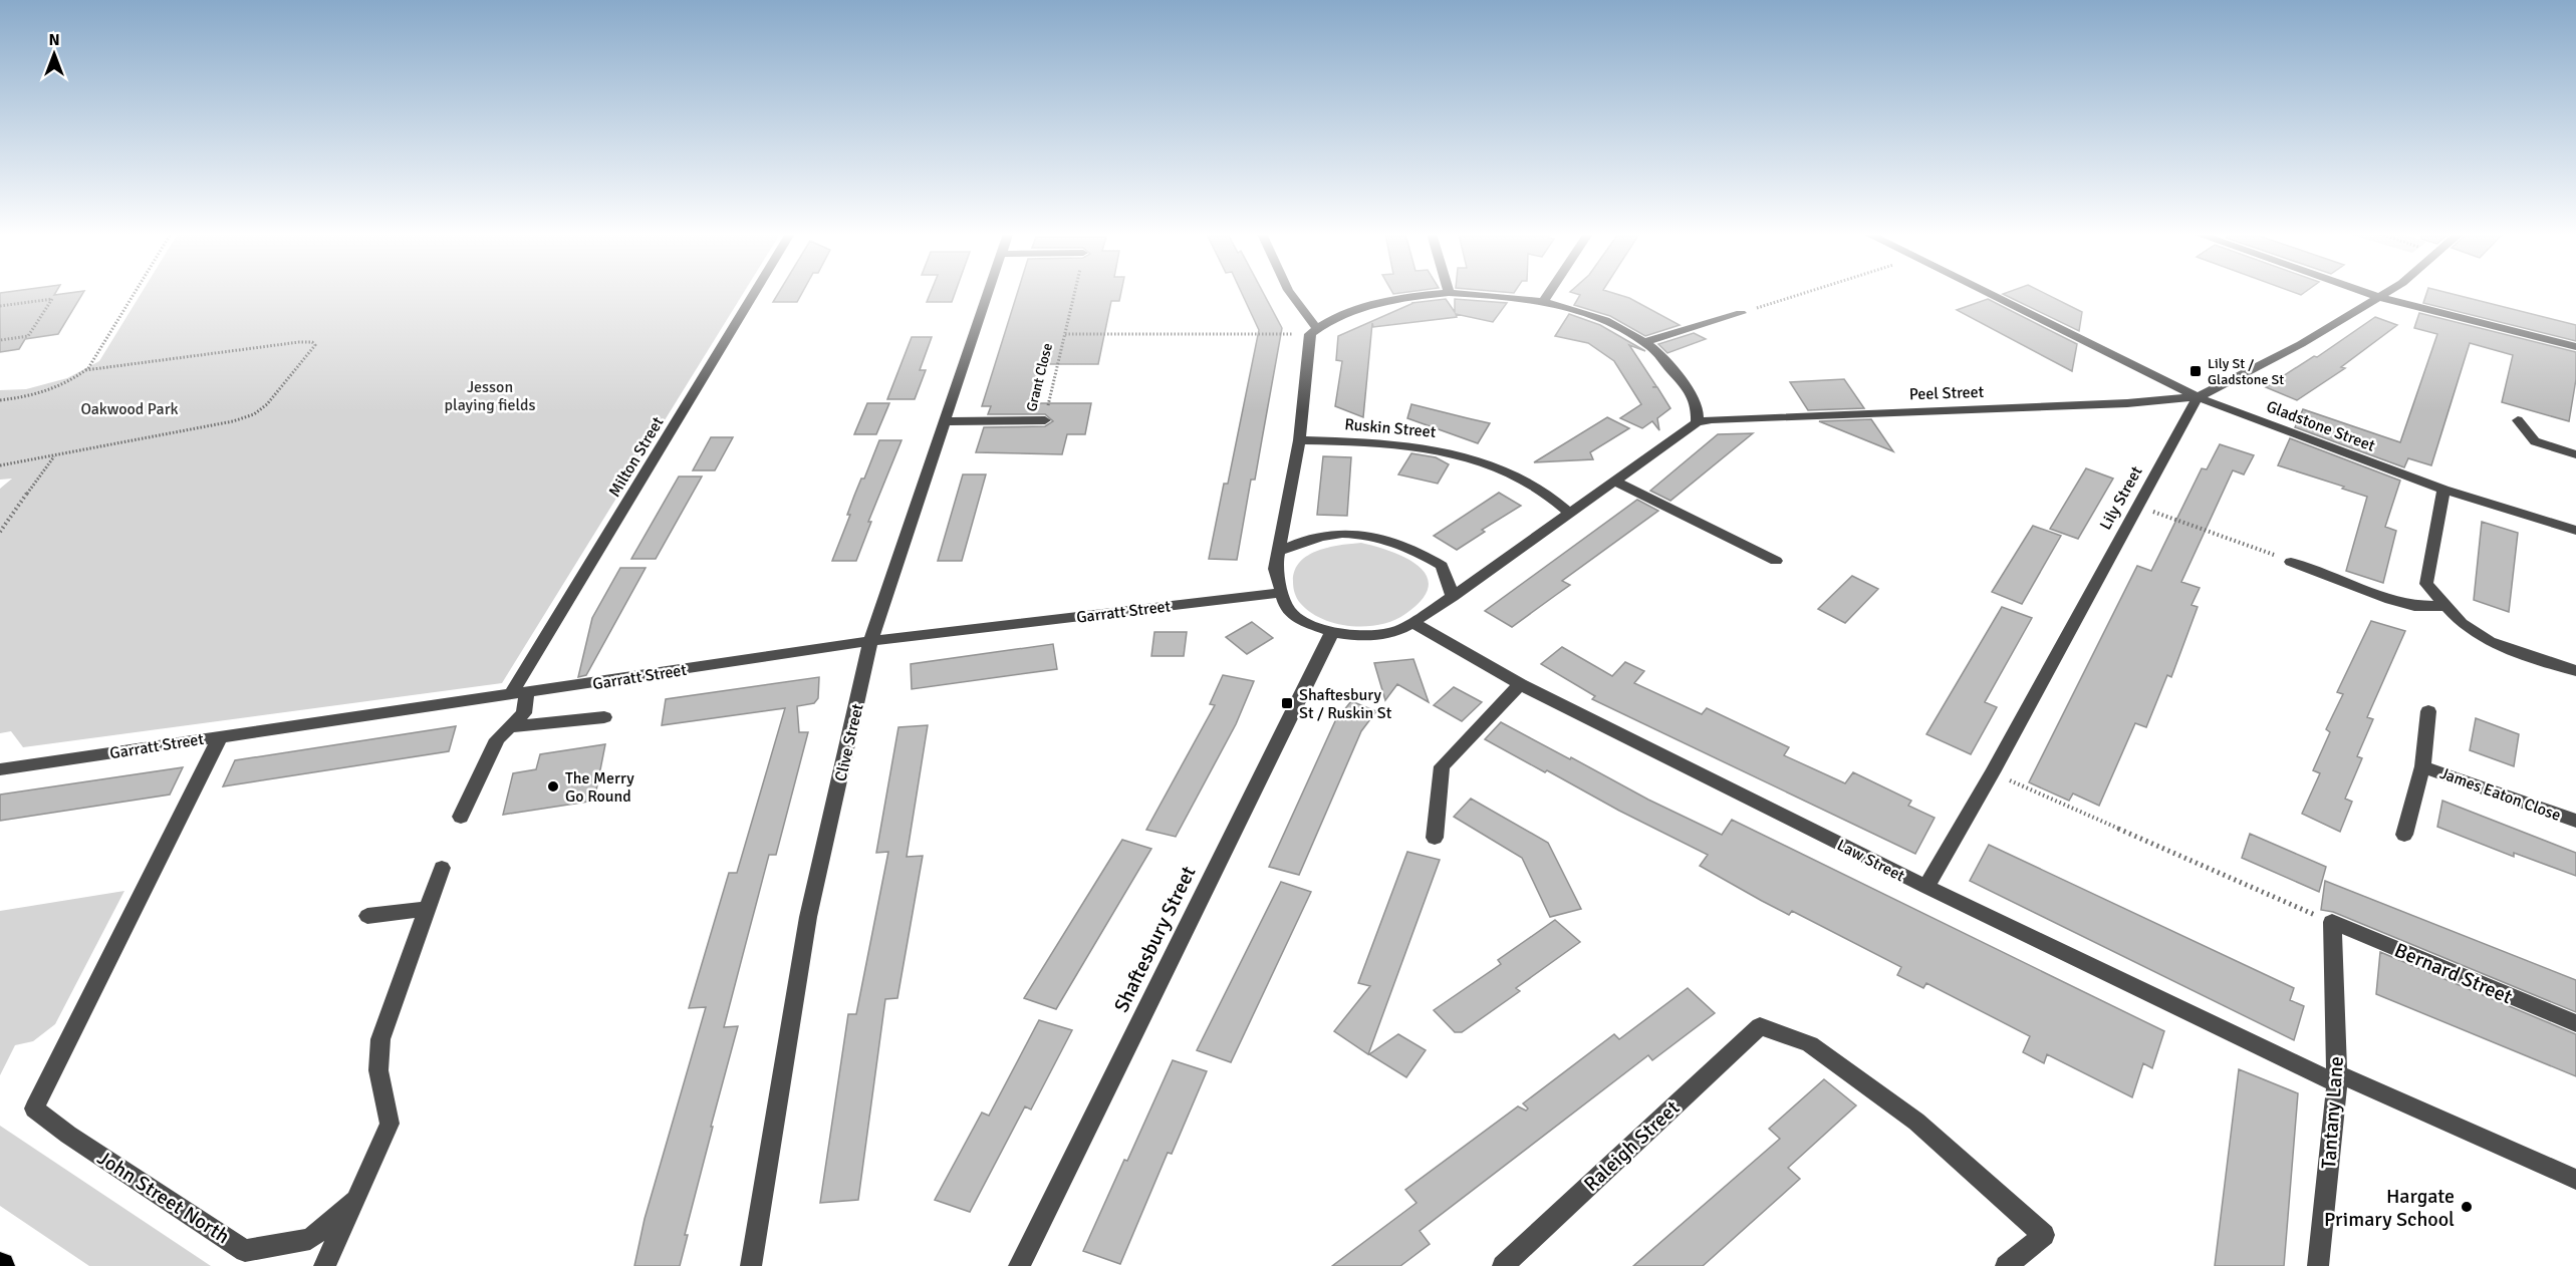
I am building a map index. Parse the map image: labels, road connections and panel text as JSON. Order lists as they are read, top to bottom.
{
  "streets": {
    "street": [
      "Grant Close",
      "Peel Street",
      "Gladstone Street",
      "Ruskin Street",
      "Milton Street",
      "Lily Street",
      "Garratt Street",
      "Clive Street",
      "James Eaton Close",
      "Law Street",
      "Shaftesbury Street",
      "Bernard Street",
      "Tantany Lane",
      "Raleigh Street",
      "John Street North"
    ]
  },
  "crossings": [
    ["Grant Close", "Clive Street"],
    ["Peel Street", "Gladstone Street"],
    ["Peel Street", "Lily Street"],
    ["Gladstone Street", "Lily Street"],
    ["Milton Street", "Garratt Street"],
    ["Lily Street", "Law Street"],
    ["Garratt Street", "Clive Street"],
    ["Garratt Street", "John Street North"],
    ["Law Street", "Tantany Lane"],
    ["Bernard Street", "Tantany Lane"]
  ],
  "parks": ["Jesson playing fields", "Oakwood Park"],
  "places": {
    "transit": ["Lily St / Gladstone St", "Shaftesbury St / Ruskin St"],
    "other": ["The Merry Go Round", "Hargate Primary School"]
  },
  "north": "top"
}
